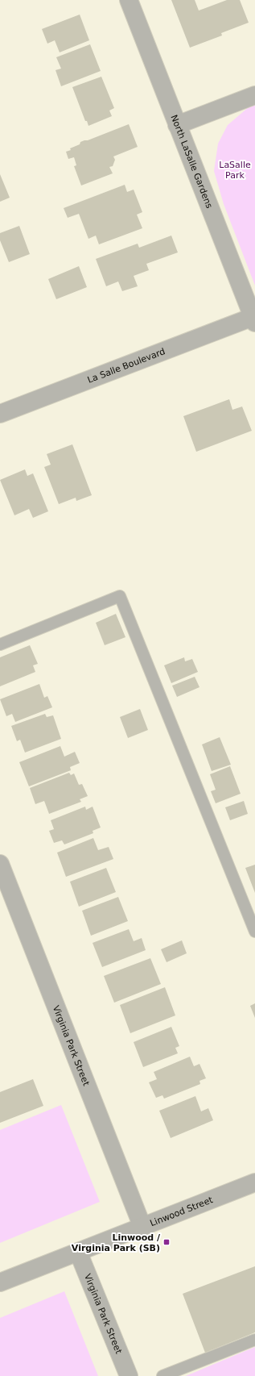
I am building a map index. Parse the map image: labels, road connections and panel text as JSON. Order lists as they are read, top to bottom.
{
  "streets": {
    "street": [
      "North LaSalle Gardens",
      "La Salle Boulevard",
      "Virginia Park Street",
      "Linwood Street"
    ]
  },
  "crossings": [
    ["North LaSalle Gardens", "La Salle Boulevard"],
    ["Virginia Park Street", "Linwood Street"]
  ],
  "parks": ["LaSalle Park"],
  "places": {
    "transit": ["Linwood / Virginia Park (SB)"]
  }
}
